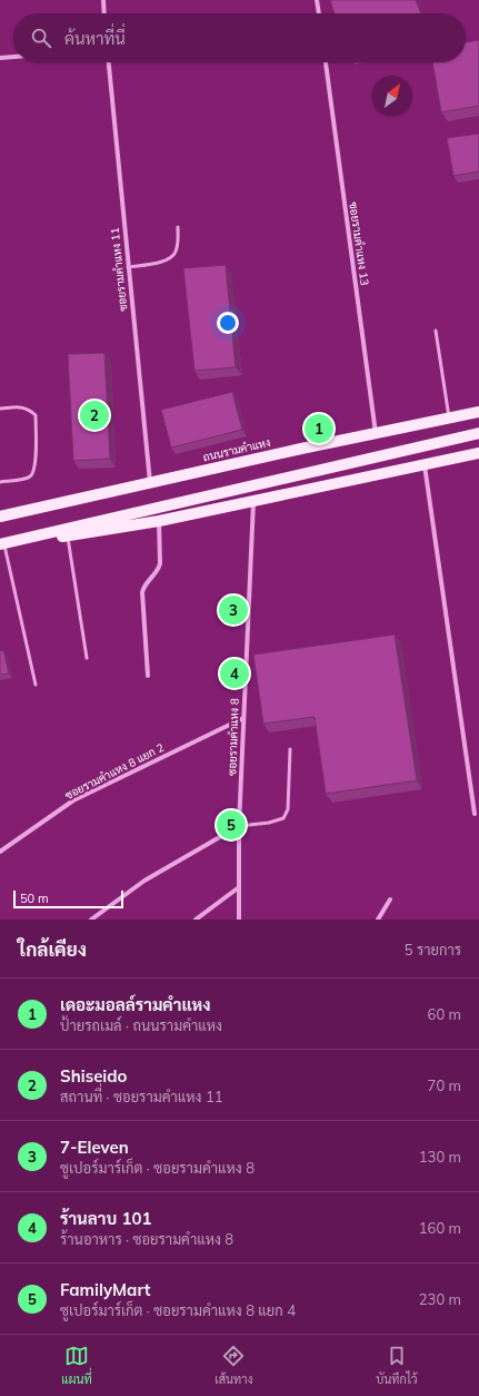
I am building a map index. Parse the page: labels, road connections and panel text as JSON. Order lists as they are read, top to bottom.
{
  "streets": {
    "main road": ["ถนนรามคำแหง"],
    "street": [
      "ซอยรามคำแหง 13",
      "ซอยรามคำแหง 11",
      "ซอยรามคำแหง 8",
      "ซอยรามคำแหง 8 แยก 2"
    ]
  },
  "crossings": [
    ["ซอยรามคำแหง 13", "ถนนรามคำแหง"],
    ["ซอยรามคำแหง 11", "ถนนรามคำแหง"],
    ["ซอยรามคำแหง 8", "ซอยรามคำแหง 8 แยก 2"]
  ],
  "scale_bar": "50 m",
  "north": "top right",
  "page": {
    "search": "ค้นหาที่นี่",
    "pins": [
      "2",
      "1",
      "3",
      "4",
      "5"
    ],
    "scale": "50 m",
    "heading": ["ใกล้เคียง", "5 รายการ"],
    "list": [
      {
        "mark": "1",
        "name": "เดอะมอลล์รามคำแหง",
        "note": "ป้ายรถเมล์ · ถนนรามคำแหง",
        "value": "60 m"
      },
      {
        "mark": "2",
        "name": "Shiseido",
        "note": "สถานที่ · ซอยรามคำแหง 11",
        "value": "70 m"
      },
      {
        "mark": "3",
        "name": "7-Eleven",
        "note": "ซูเปอร์มาร์เก็ต · ซอยรามคำแหง 8",
        "value": "130 m"
      },
      {
        "mark": "4",
        "name": "ร้านลาบ 101",
        "note": "ร้านอาหาร · ซอยรามคำแหง 8",
        "value": "160 m"
      },
      {
        "mark": "5",
        "name": "FamilyMart",
        "note": "ซูเปอร์มาร์เก็ต · ซอยรามคำแหง 8 แยก 4",
        "value": "230 m"
      }
    ],
    "nav": ["แผนที่", "เส้นทาง", "บันทึกไว้"]
  }
}
